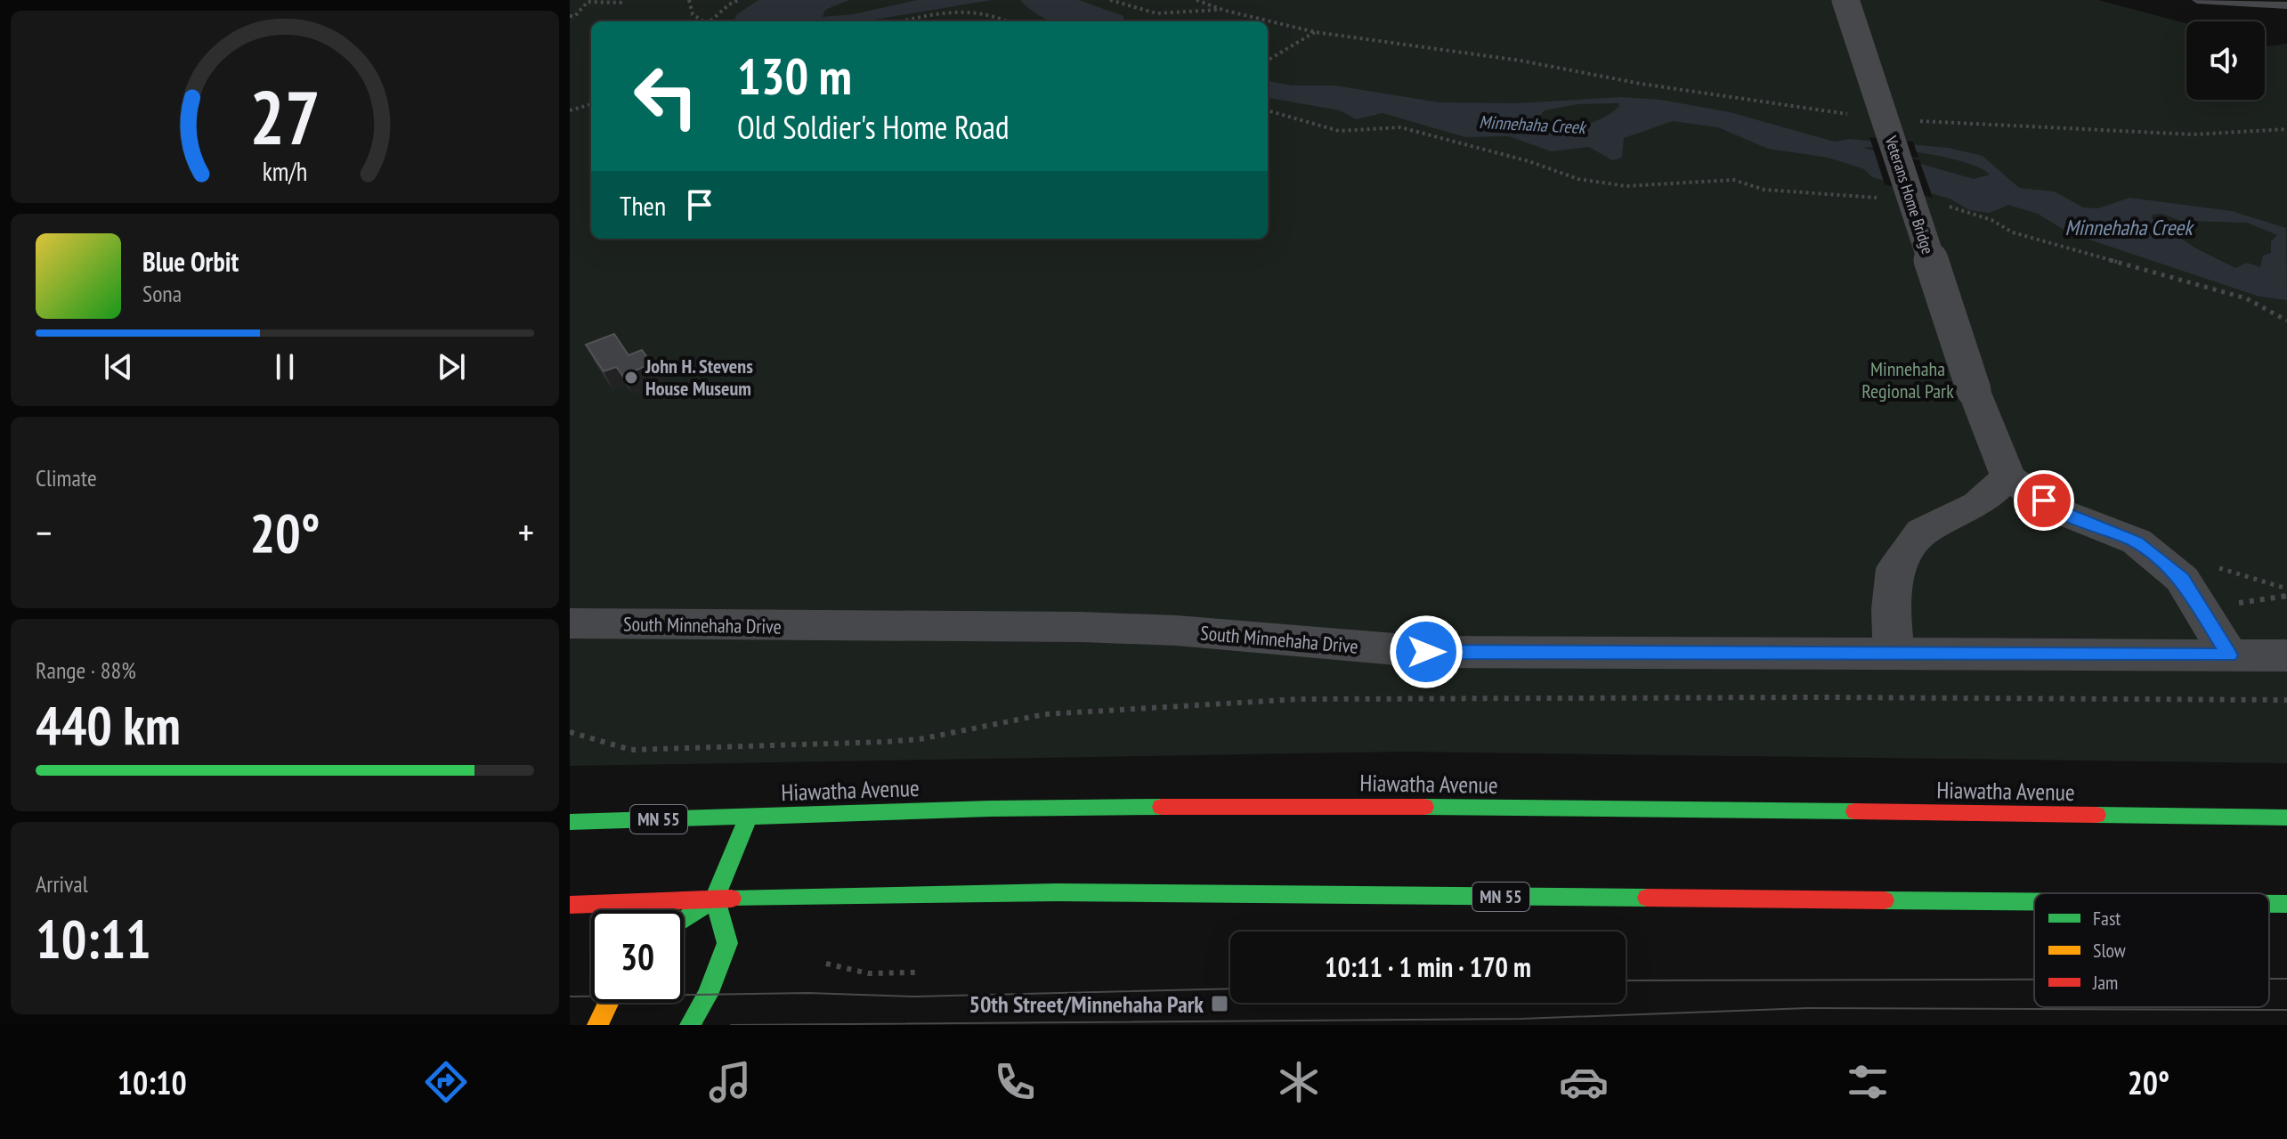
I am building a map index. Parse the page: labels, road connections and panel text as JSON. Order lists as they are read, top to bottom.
{
  "streets": {
    "main road": ["Hiawatha Avenue", "MN 55"],
    "street": ["Veterans Home Bridge", "South Minnehaha Drive"]
  },
  "water": ["Minnehaha Creek"],
  "parks": ["Minnehaha Regional Park"],
  "places": {
    "other": ["John H. Stevens House Museum"],
    "transit": ["50th Street/Minnehaha Park"]
  },
  "legend": ["Fast", "Slow", "Jam"],
  "page": {
    "turn": ["130 m", "Old Soldier's Home Road"],
    "then": "Then",
    "song": ["Blue Orbit", "Sona"],
    "tile": [
      "Climate",
      ["Range · 88%", "440 km"],
      ["Arrival", "10:11"]
    ],
    "heat": ["−", "20°", "+"],
    "limit": "30",
    "trip": "10:11 · 1 min · 170 m",
    "tabs": ["10:10", "20°"],
    "gauge": ["27", "km/h"]
  }
}
